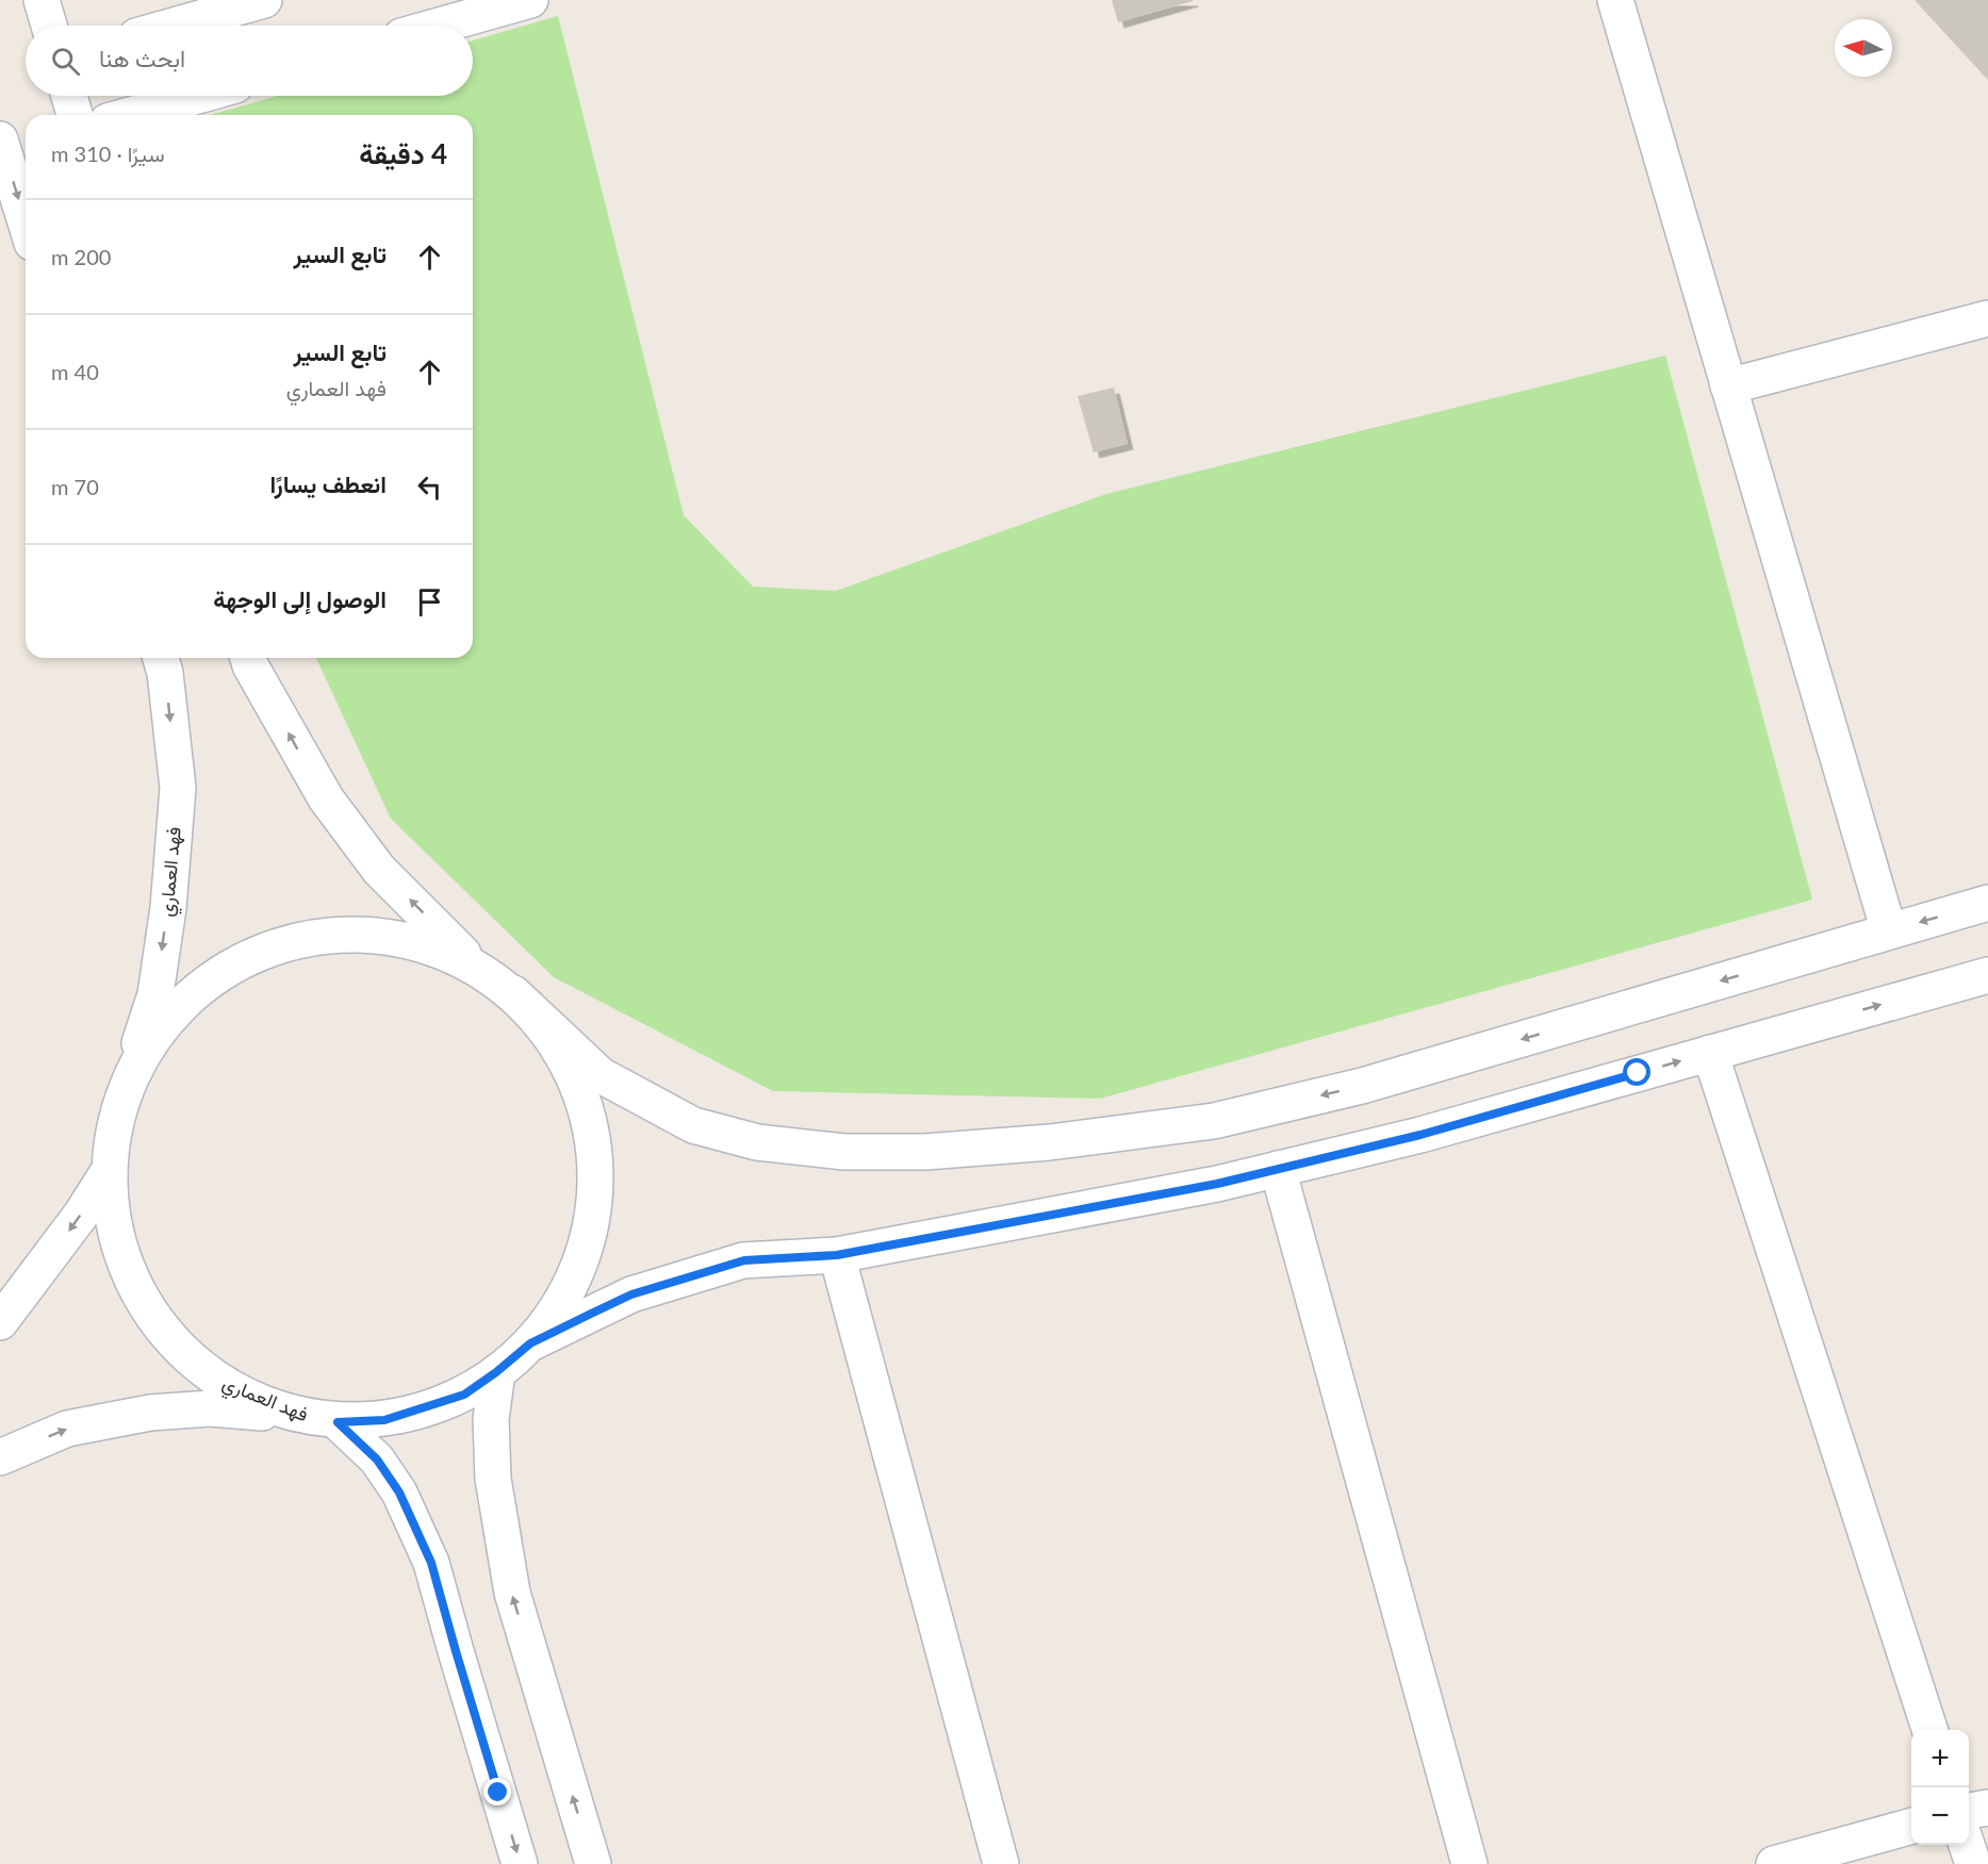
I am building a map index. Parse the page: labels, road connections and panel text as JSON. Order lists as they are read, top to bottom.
{
  "streets": {
    "street": ["فهد العماري"]
  },
  "north": "left",
  "page": {
    "search": "ابحث هنا",
    "heading": ["4 دقيقة", "سيرًا · 310 m"],
    "list": [
      ["تابع السير", "200 m"],
      ["تابع السير", "فهد العماري", "40 m"],
      ["انعطف يسارًا", "70 m"],
      "الوصول إلى الوجهة"
    ],
    "map_buttons": ["+", "−"]
  }
}
